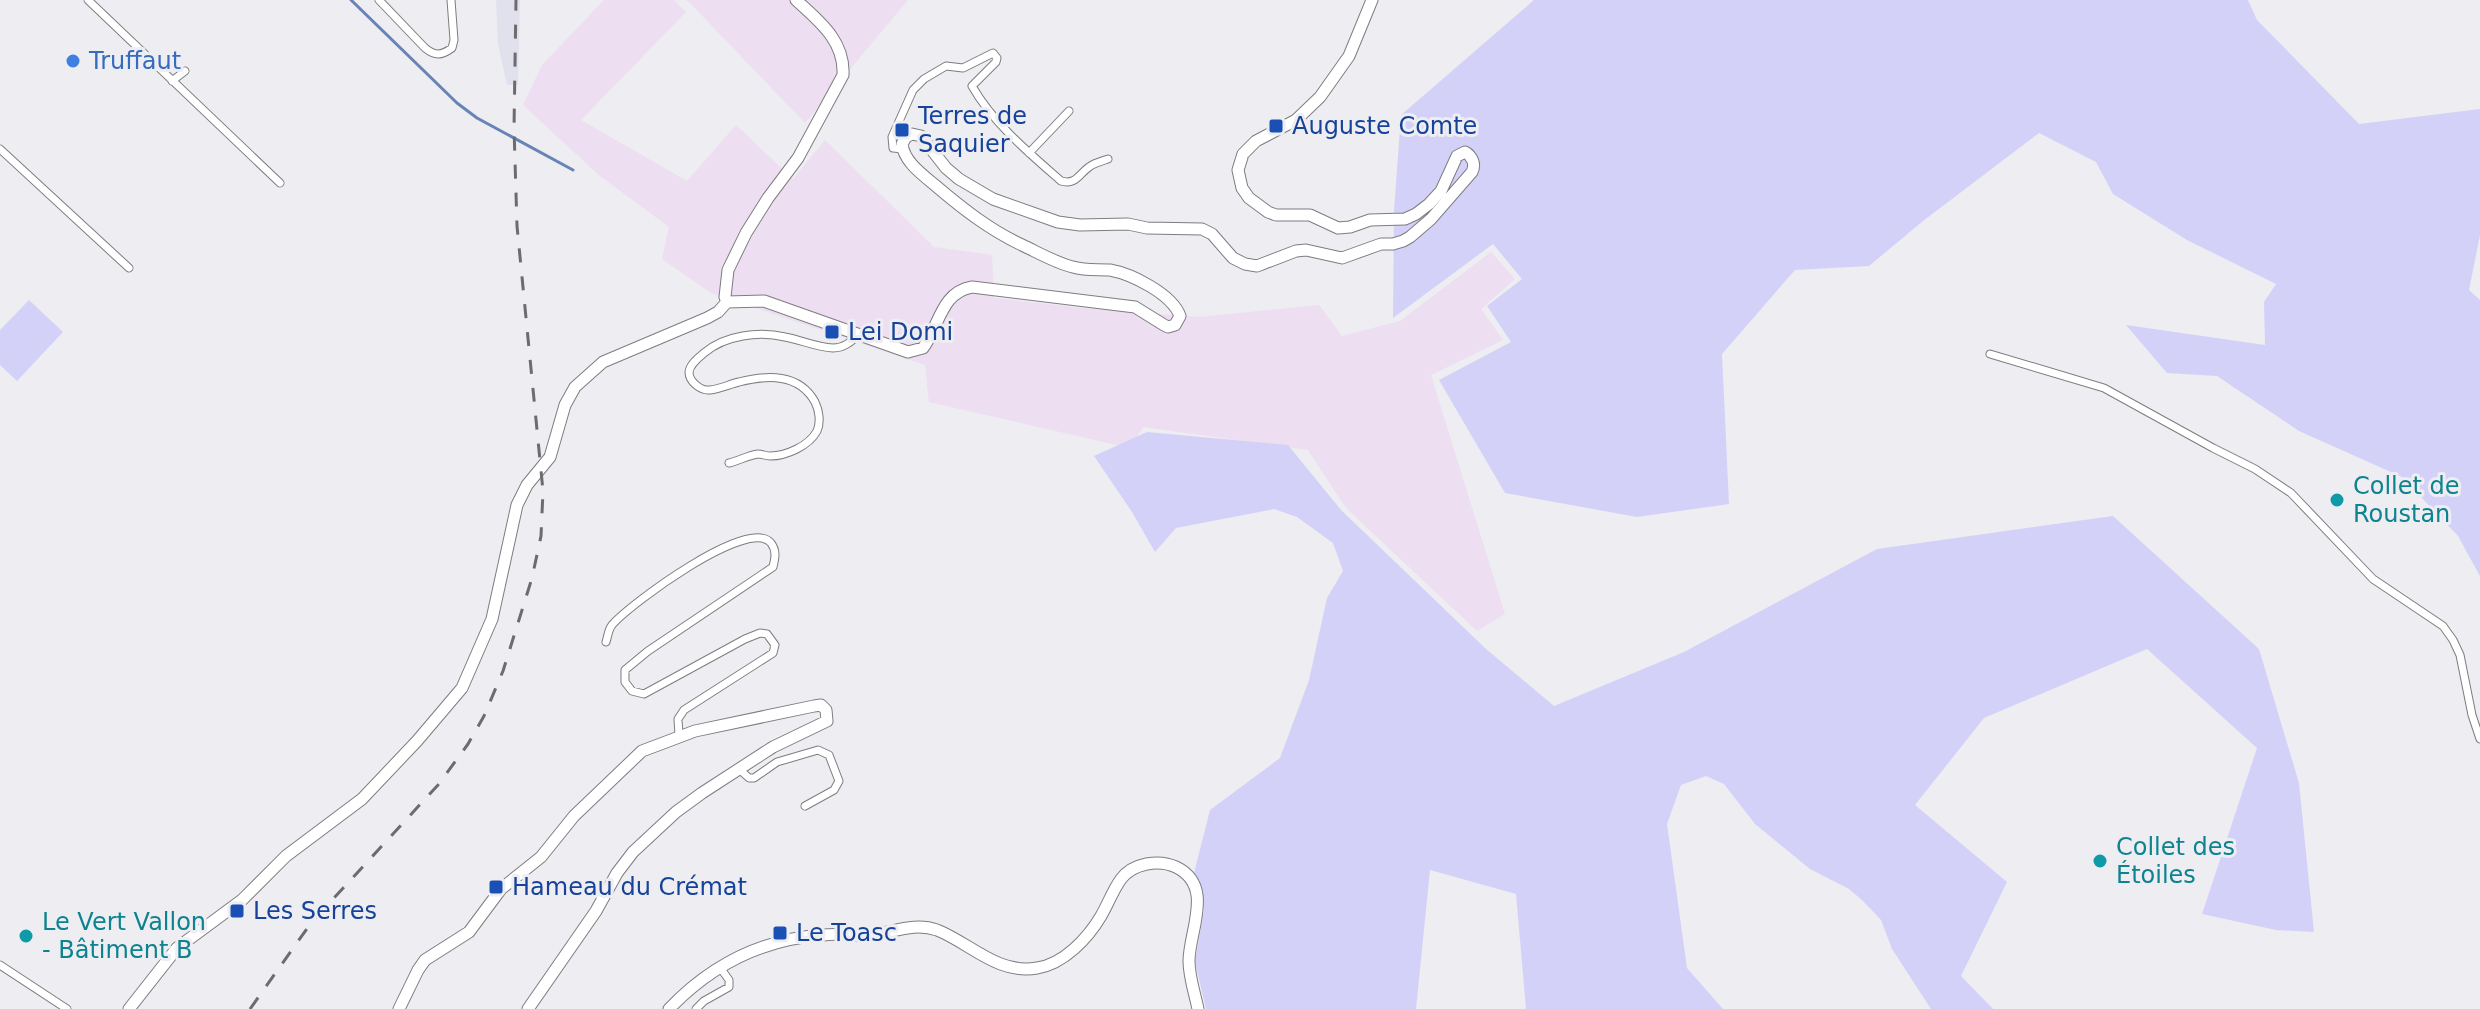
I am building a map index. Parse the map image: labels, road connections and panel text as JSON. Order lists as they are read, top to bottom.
{
  "places": {
    "other": [
      "Truffaut",
      "Collet de Roustan",
      "Collet des Étoiles",
      "Le Vert Vallon - Bâtiment B"
    ],
    "transit": [
      "Auguste Comte",
      "Terres de Saquier",
      "Lei Domi",
      "Hameau du Crémat",
      "Les Serres",
      "Le Toasc"
    ]
  }
}
